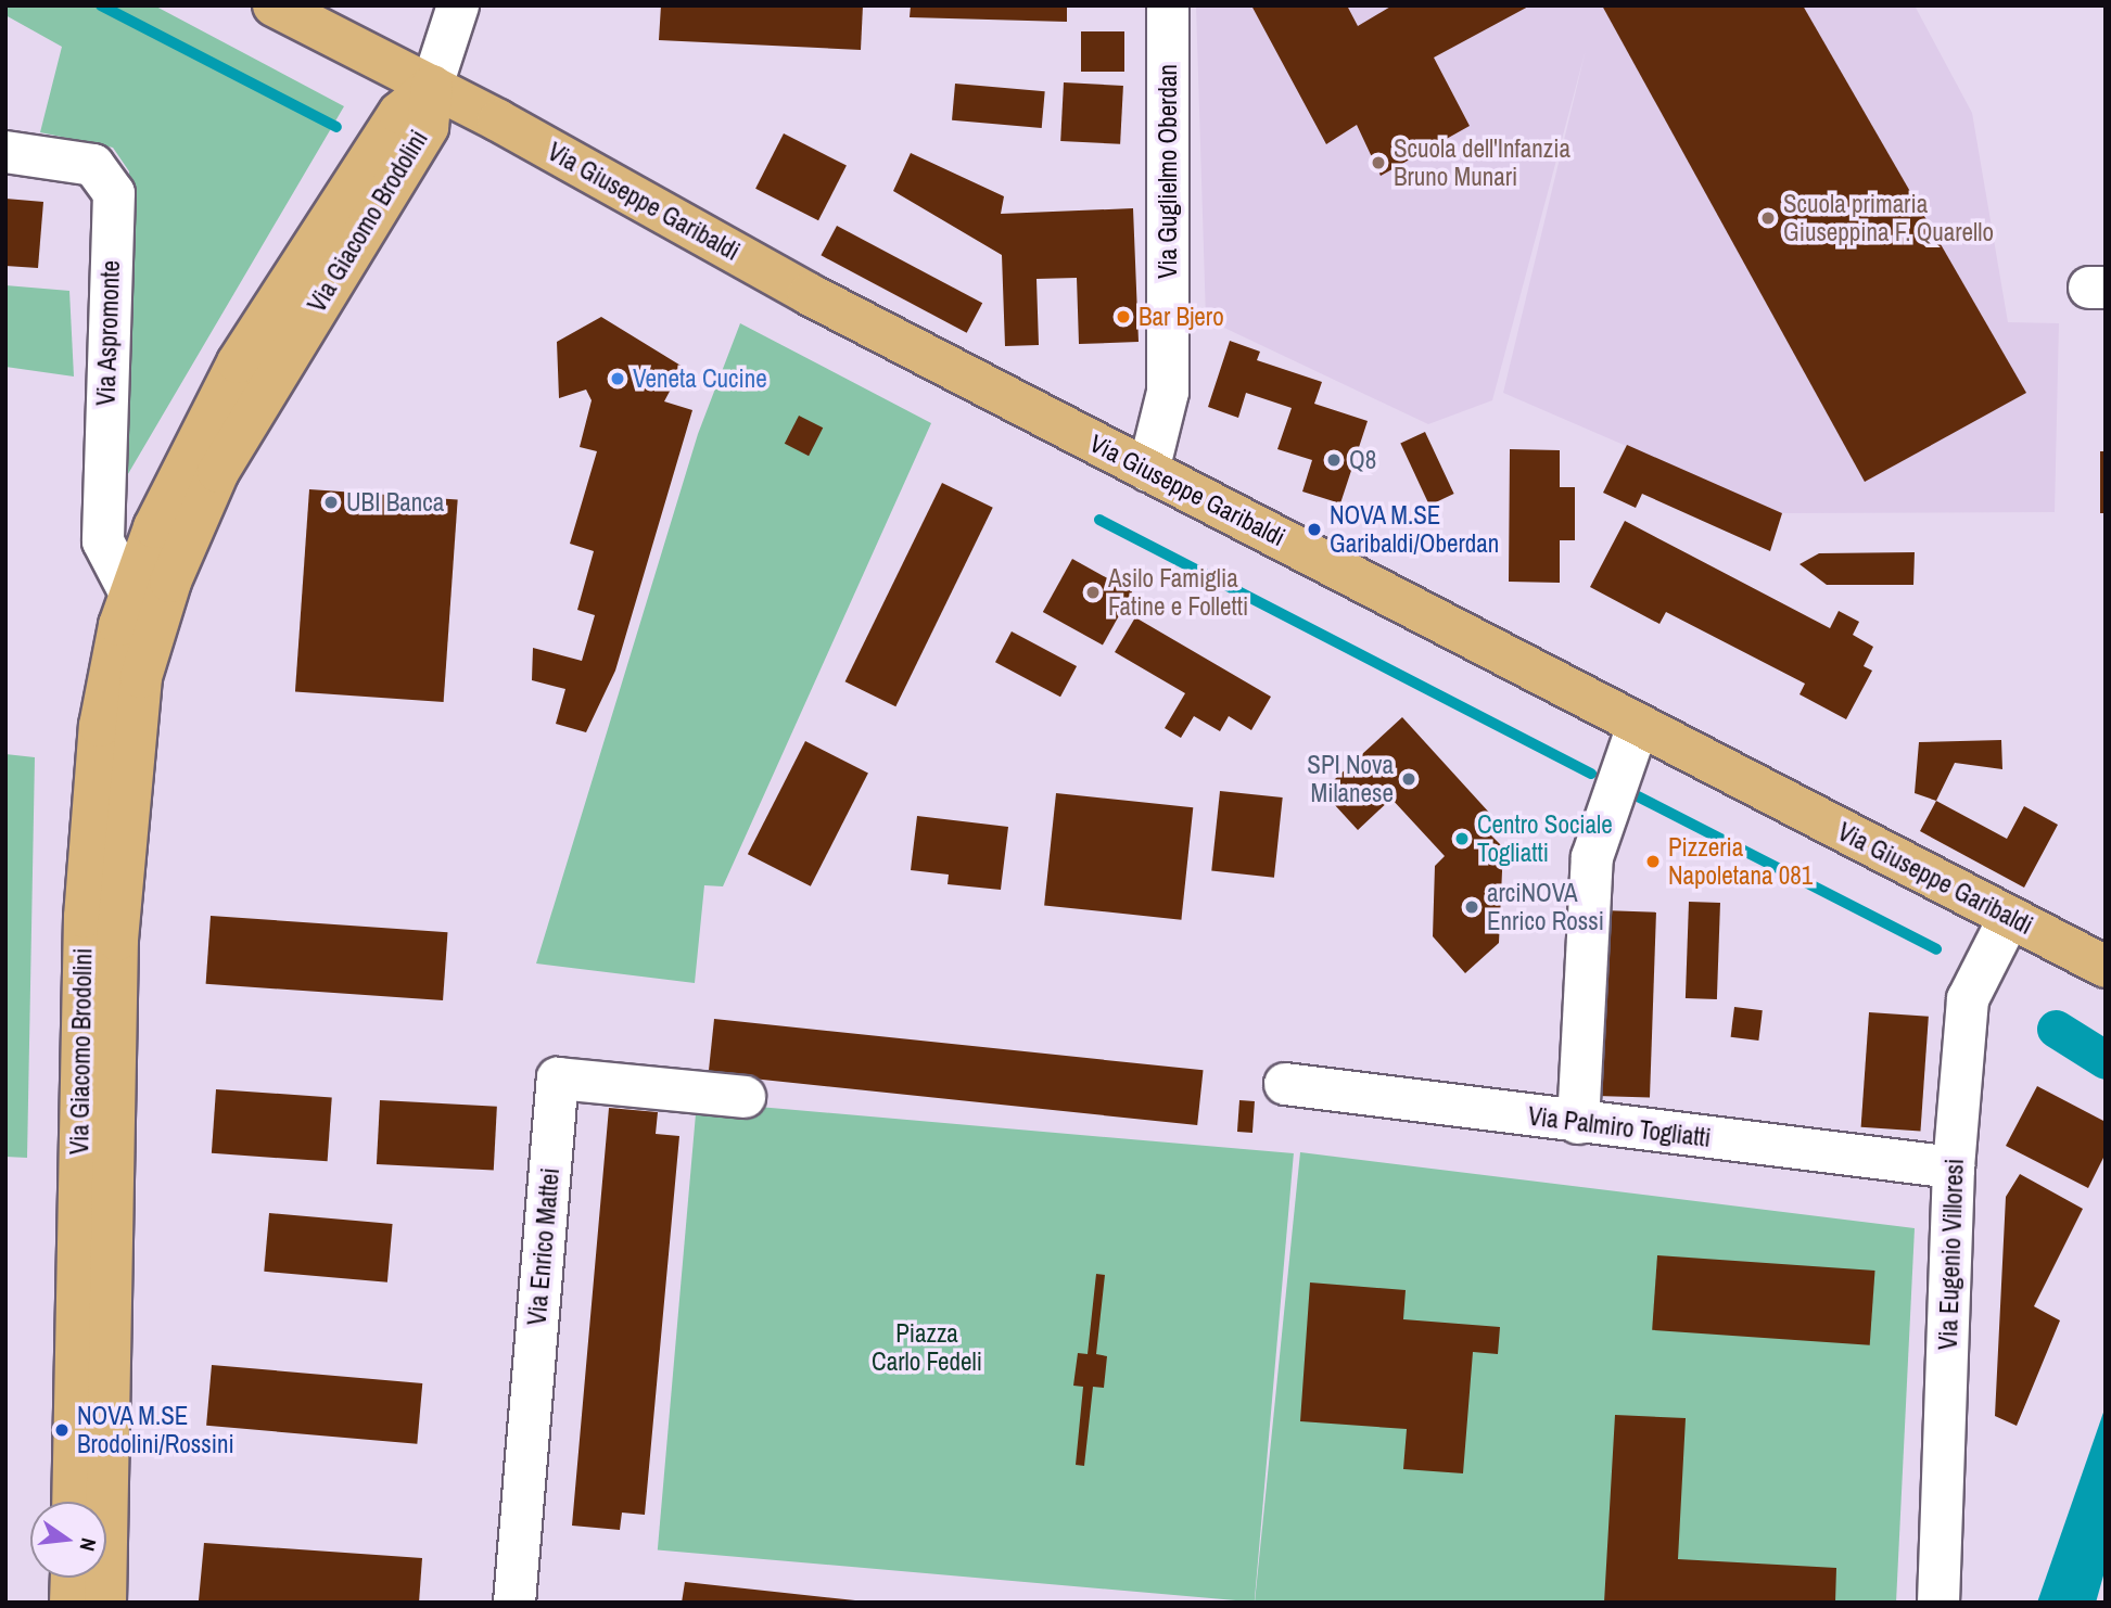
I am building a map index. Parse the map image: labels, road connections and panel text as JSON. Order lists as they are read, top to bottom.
{
  "streets": {
    "main road": ["Via Giuseppe Garibaldi", "Via Giacomo Brodolini"],
    "street": [
      "Via Guglielmo Oberdan",
      "Via Aspromonte",
      "Via Palmiro Togliatti",
      "Via Enrico Mattei",
      "Via Eugenio Villoresi"
    ]
  },
  "crossings": [
    ["Via Guglielmo Oberdan", "Via Giuseppe Garibaldi"],
    ["Via Giuseppe Garibaldi", "Via Giacomo Brodolini"],
    ["Via Giuseppe Garibaldi", "Via Eugenio Villoresi"],
    ["Via Giacomo Brodolini", "Via Aspromonte"],
    ["Via Palmiro Togliatti", "Via Eugenio Villoresi"]
  ],
  "parks": ["Piazza Carlo Fedeli"],
  "places": [
    "Scuola dell'Infanzia Bruno Munari",
    "Scuola primaria Giuseppina F. Quarello",
    "Bar Bjero",
    "Veneta Cucine",
    "Q8",
    "UBI Banca",
    "NOVA M.SE Garibaldi/Oberdan",
    "Asilo Famiglia Fatine e Folletti",
    "SPI Nova Milanese",
    "Centro Sociale Togliatti",
    "Pizzeria Napoletana 081",
    "arciNOVA Enrico Rossi",
    "NOVA M.SE Brodolini/Rossini"
  ],
  "north": "right"
}
